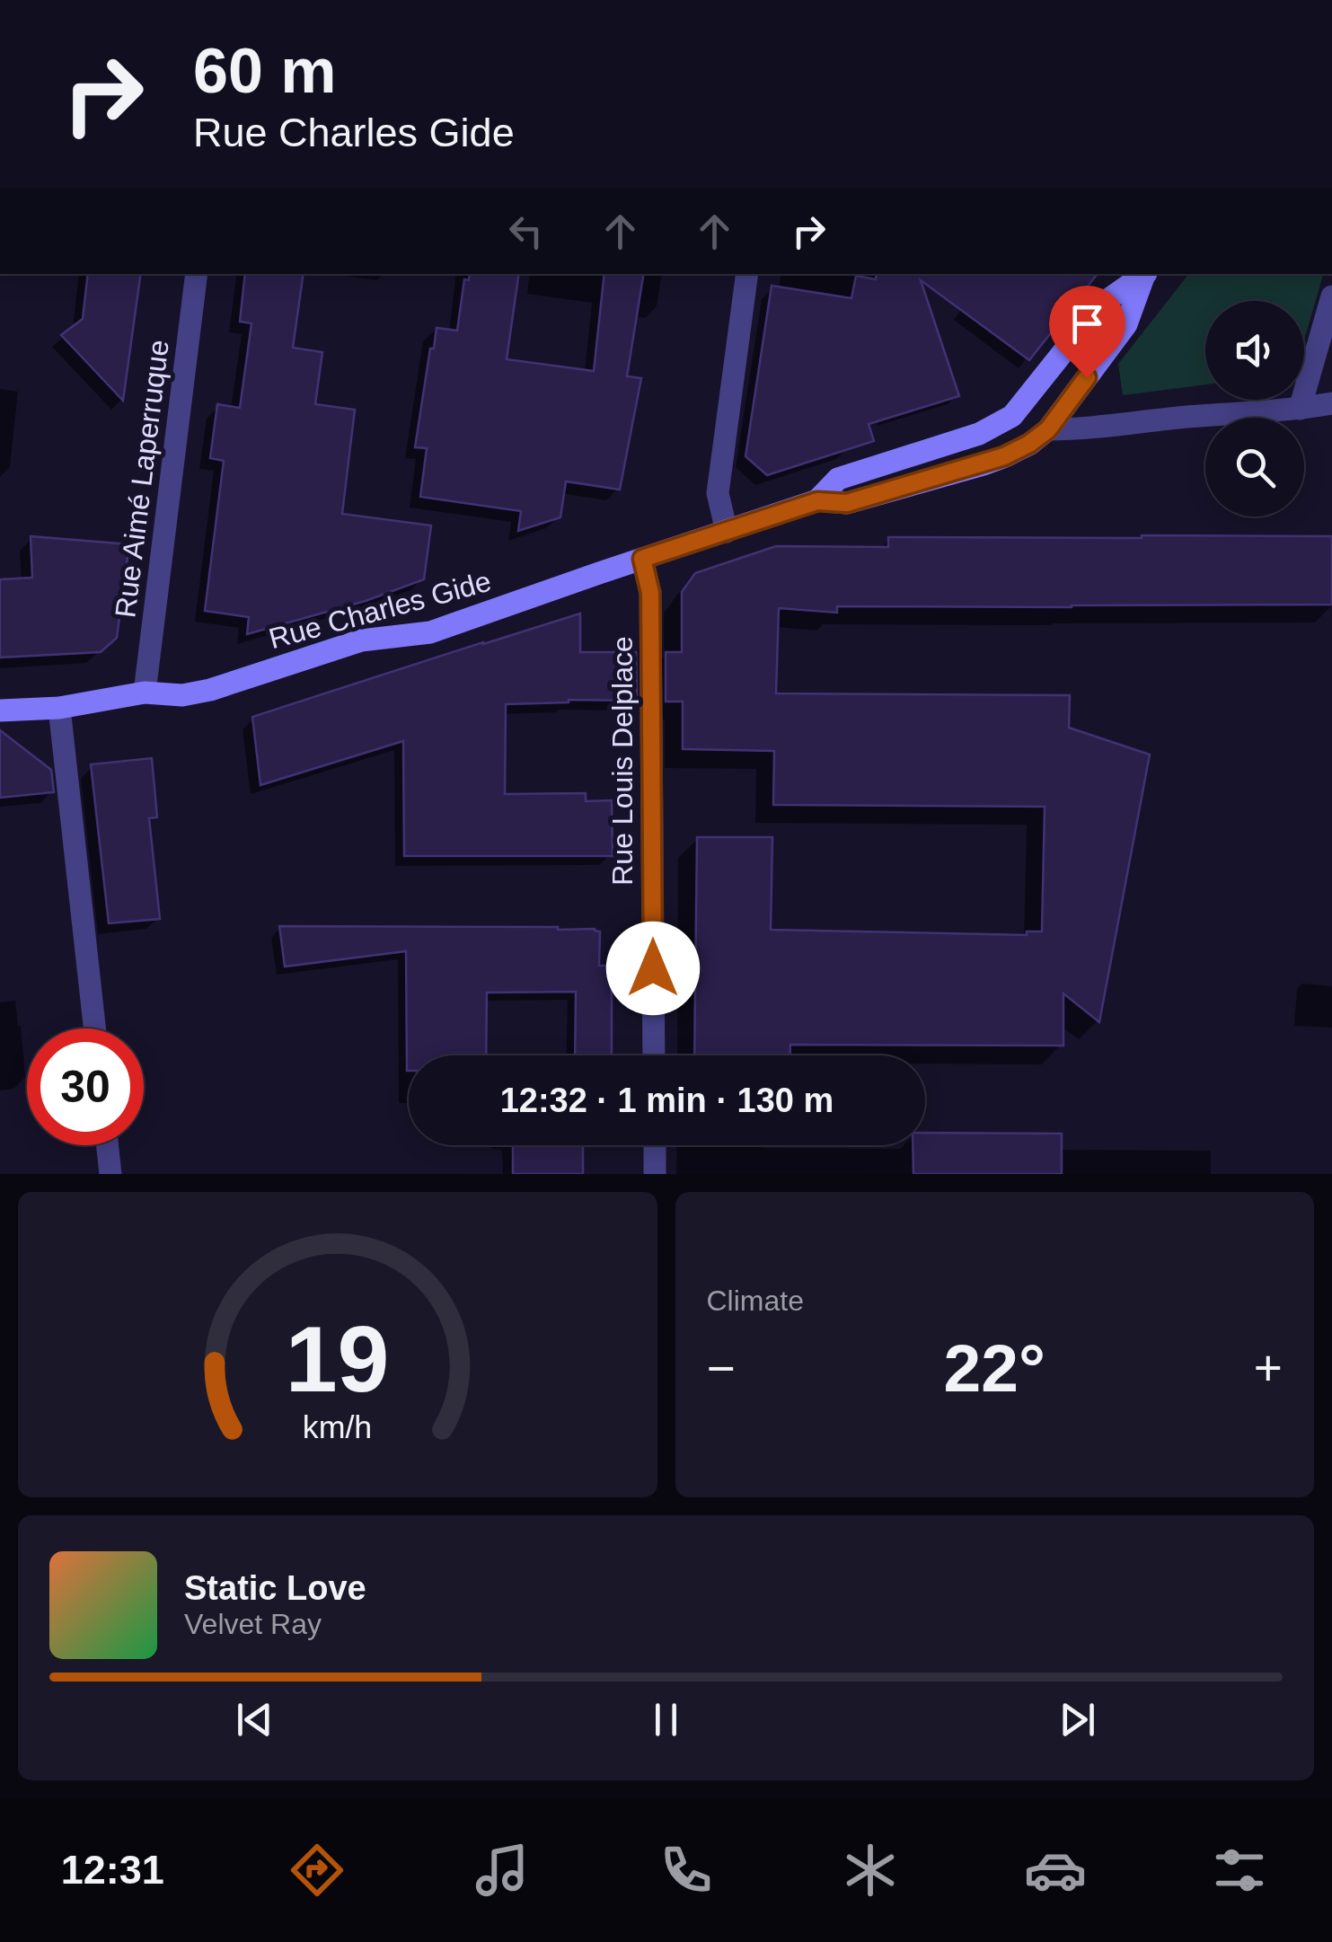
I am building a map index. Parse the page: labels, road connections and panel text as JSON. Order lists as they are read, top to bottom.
{
  "streets": {
    "street": ["Rue Aimé Laperruque", "Rue Charles Gide", "Rue Louis Delplace"]
  },
  "crossings": [
    ["Rue Aimé Laperruque", "Rue Charles Gide"],
    ["Rue Charles Gide", "Rue Louis Delplace"]
  ],
  "page": {
    "turn": ["60 m", "Rue Charles Gide"],
    "limit": "30",
    "trip": "12:32 · 1 min · 130 m",
    "tile": "Climate",
    "heat": ["−", "22°", "+"],
    "song": ["Static Love", "Velvet Ray"],
    "tabs": "12:31",
    "gauge": ["19", "km/h"]
  }
}
